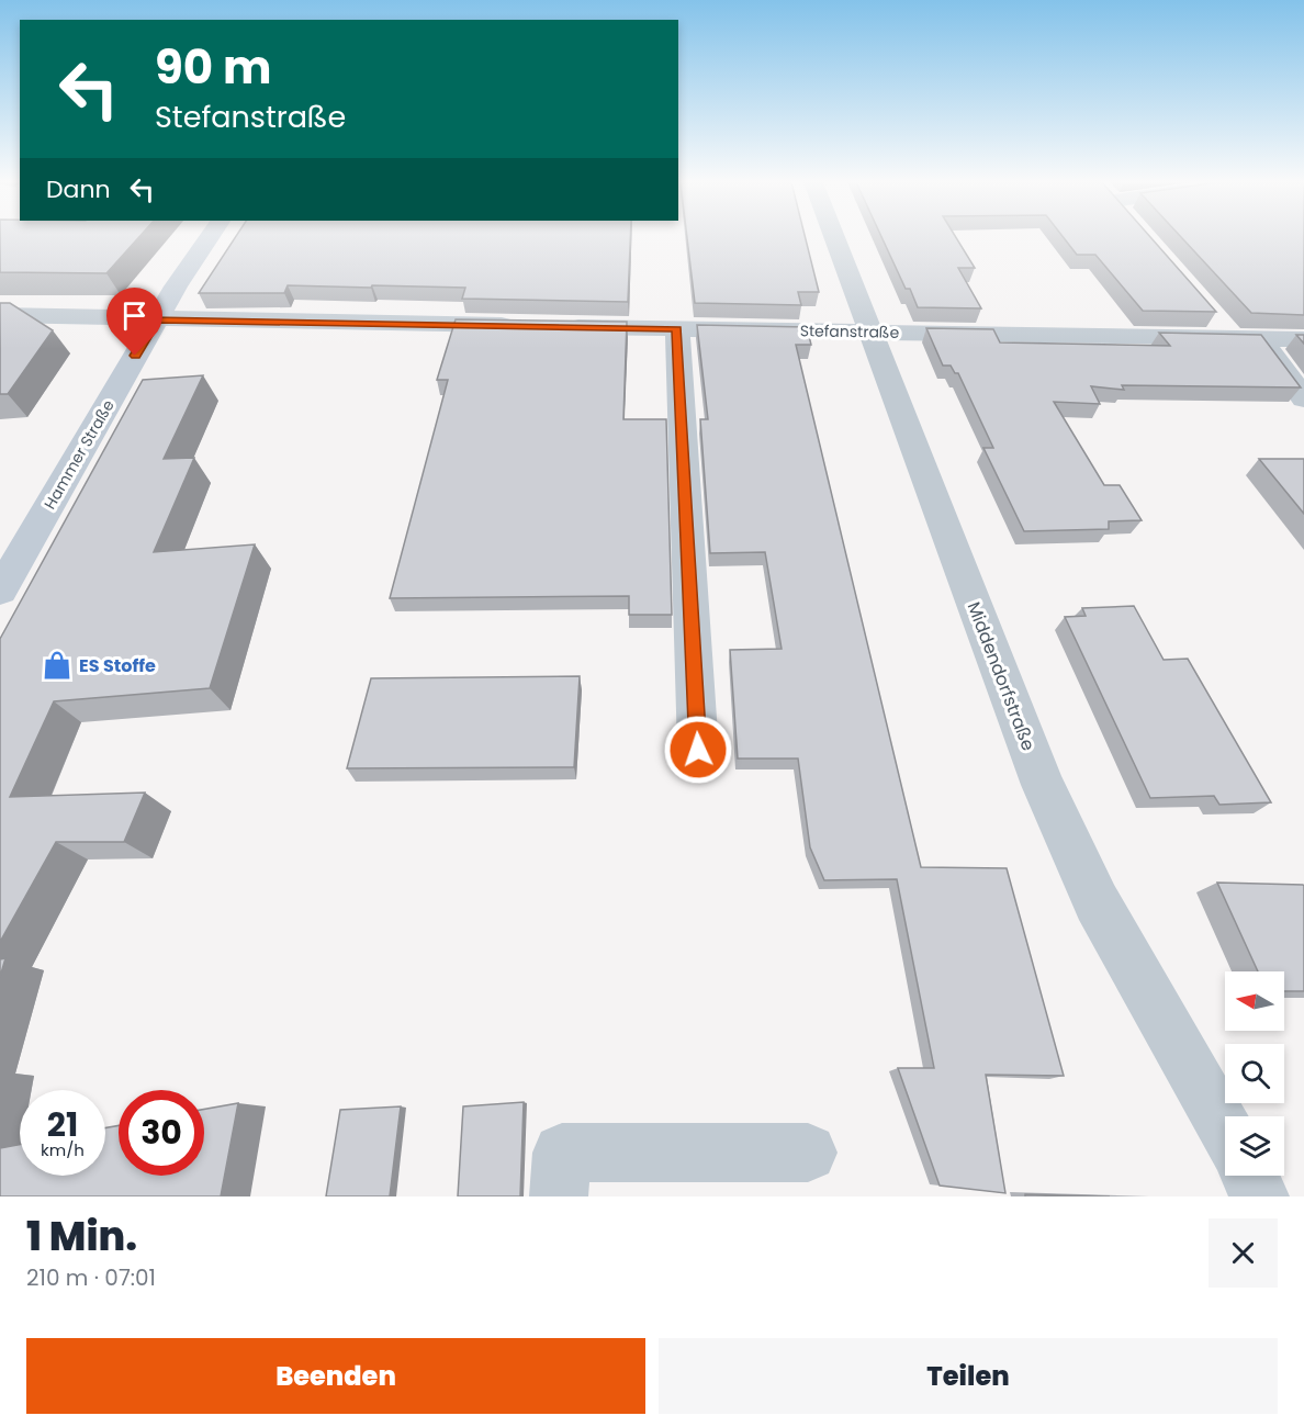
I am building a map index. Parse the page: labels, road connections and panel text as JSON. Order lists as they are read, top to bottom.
{
  "streets": {
    "main road": ["Hammer Straße"],
    "street": ["Stefanstraße", "Middendorfstraße"]
  },
  "crossings": [
    ["Stefanstraße", "Middendorfstraße"]
  ],
  "places": {
    "shop": ["ES Stoffe"]
  },
  "north": "left",
  "page": {
    "turn": ["90 m", "Stefanstraße"],
    "then": "Dann",
    "speed": "21 km/h",
    "limit": "30",
    "heading": ["1 Min.", "210 m · 07:01"],
    "buttons": ["Beenden", "Teilen"]
  }
}
